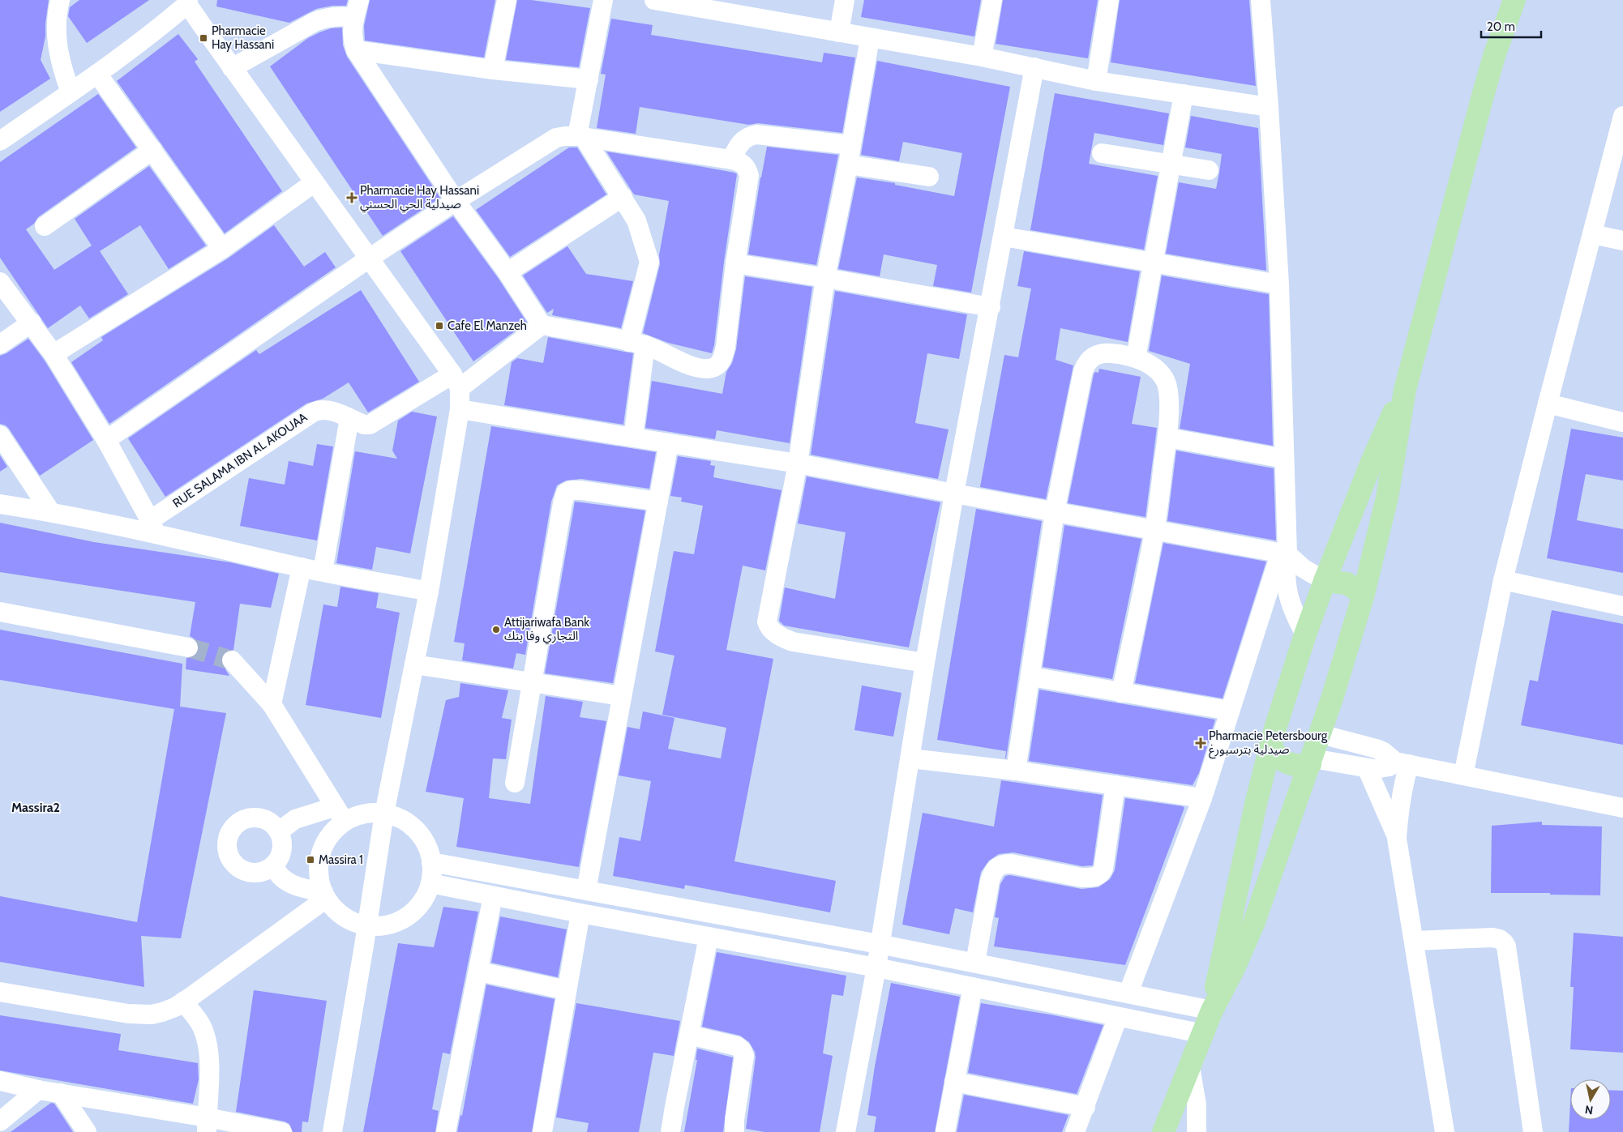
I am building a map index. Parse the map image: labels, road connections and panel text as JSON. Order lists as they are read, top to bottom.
{
  "streets": {
    "street": ["RUE SALAMA IBN AL AKOUAA"]
  },
  "districts": ["Massira2"],
  "places": {
    "transit": ["Pharmacie Hay Hassani", "Cafe El Manzeh", "Massira 1"],
    "health": ["Pharmacie Hay Hassani صيدلية الحي الحسني", "Pharmacie Petersbourg صيدلية بترسبورغ"],
    "other": ["Attijariwafa Bank التجاري وفا بنك"]
  },
  "scale_bar": "20 m",
  "north": "bottom"
}
